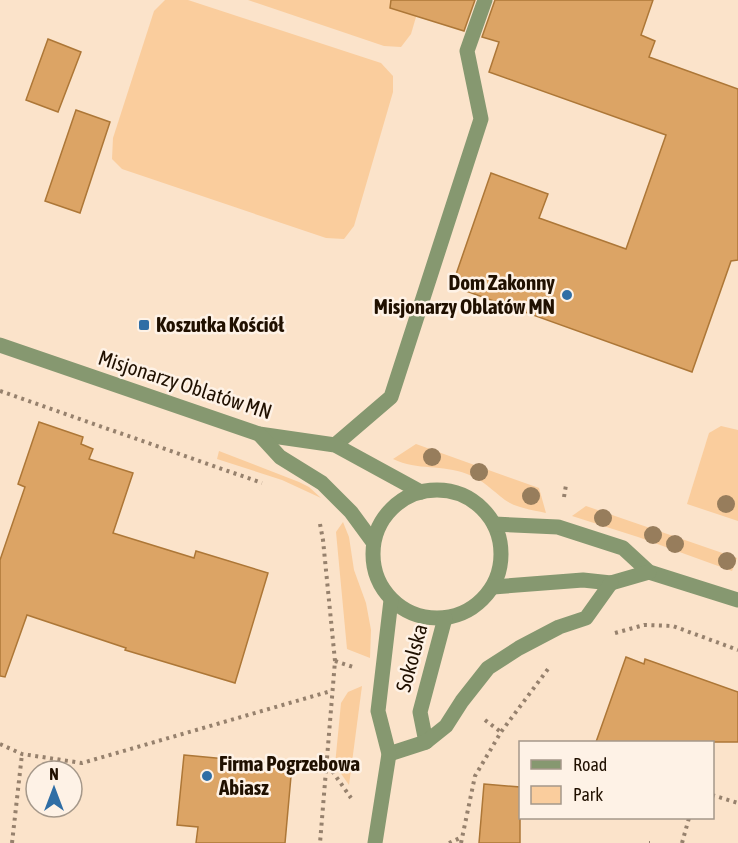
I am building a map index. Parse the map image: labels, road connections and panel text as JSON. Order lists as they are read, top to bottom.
{
  "streets": {
    "street": ["Misjonarzy Oblatów MN", "Sokolska"]
  },
  "crossings": [
    ["Misjonarzy Oblatów MN", "Sokolska"]
  ],
  "places": {
    "other": ["Dom Zakonny Misjonarzy Oblatów MN", "Firma Pogrzebowa Abiasz"],
    "transit": ["Koszutka Kościół"]
  },
  "legend": ["Road", "Park"],
  "north": "top"
}
